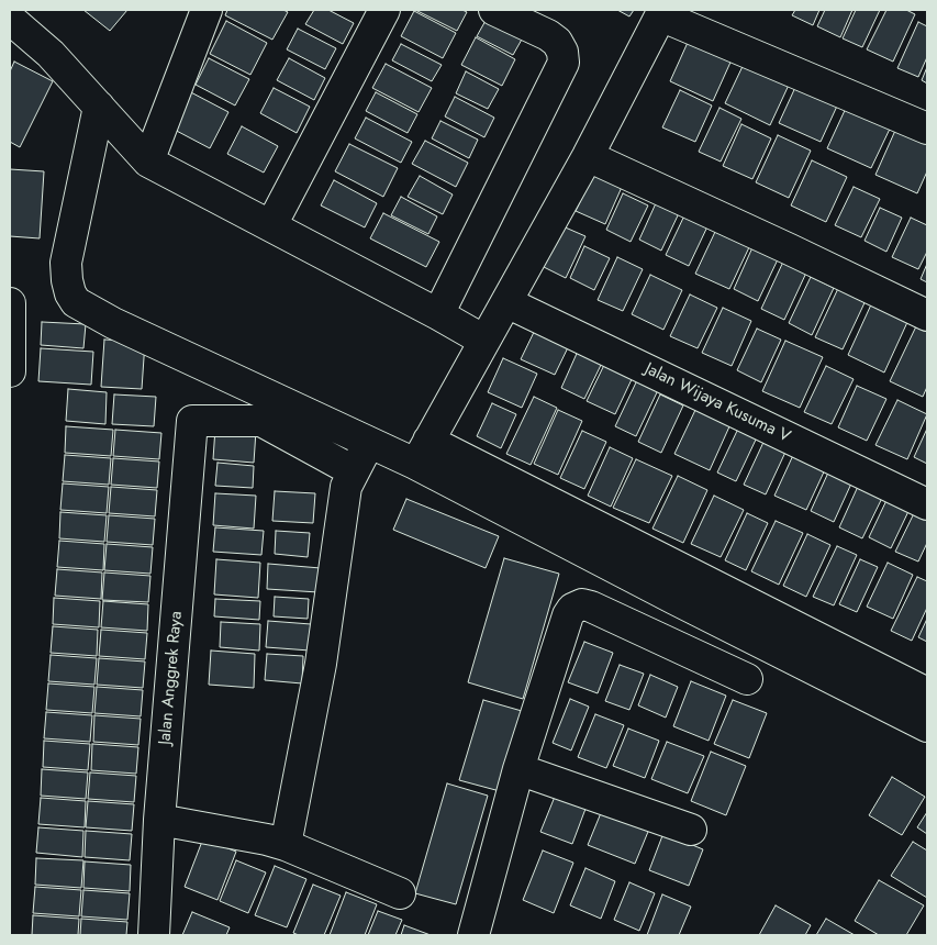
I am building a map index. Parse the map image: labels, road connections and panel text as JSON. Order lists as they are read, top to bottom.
{
  "streets": {
    "street": ["Jalan Wijaya Kusuma V", "Jalan Anggrek Raya"]
  }
}
